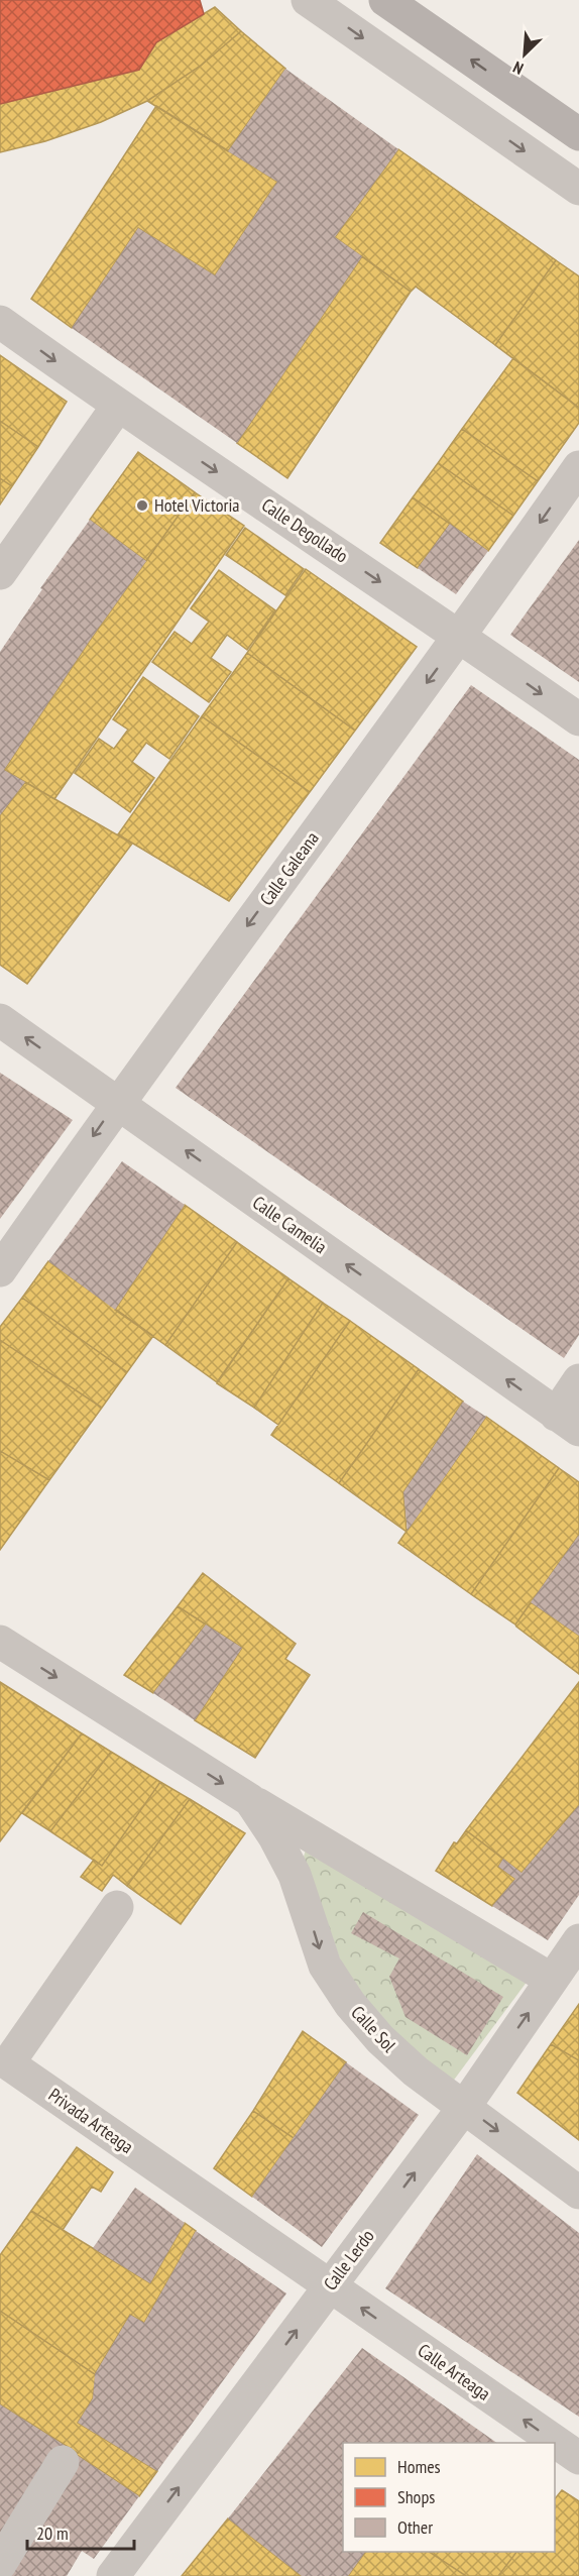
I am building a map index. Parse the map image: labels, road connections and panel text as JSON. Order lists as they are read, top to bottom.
{
  "streets": {
    "street": [
      "Calle Degollado",
      "Calle Galeana",
      "Calle Camelia",
      "Calle Sol",
      "Privada Arteaga",
      "Calle Lerdo",
      "Calle Arteaga"
    ]
  },
  "crossings": [
    ["Calle Degollado", "Calle Galeana"],
    ["Calle Galeana", "Calle Camelia"],
    ["Calle Sol", "Calle Lerdo"],
    ["Privada Arteaga", "Calle Lerdo"],
    ["Privada Arteaga", "Calle Arteaga"],
    ["Calle Lerdo", "Calle Arteaga"]
  ],
  "one_way": [
    "Calle Degollado",
    "Calle Galeana",
    "Calle Camelia",
    "Calle Lerdo",
    "Calle Arteaga"
  ],
  "places": ["Hotel Victoria"],
  "legend": ["Homes", "Shops", "Other"],
  "scale_bar": "20 m",
  "north": "bottom left"
}
